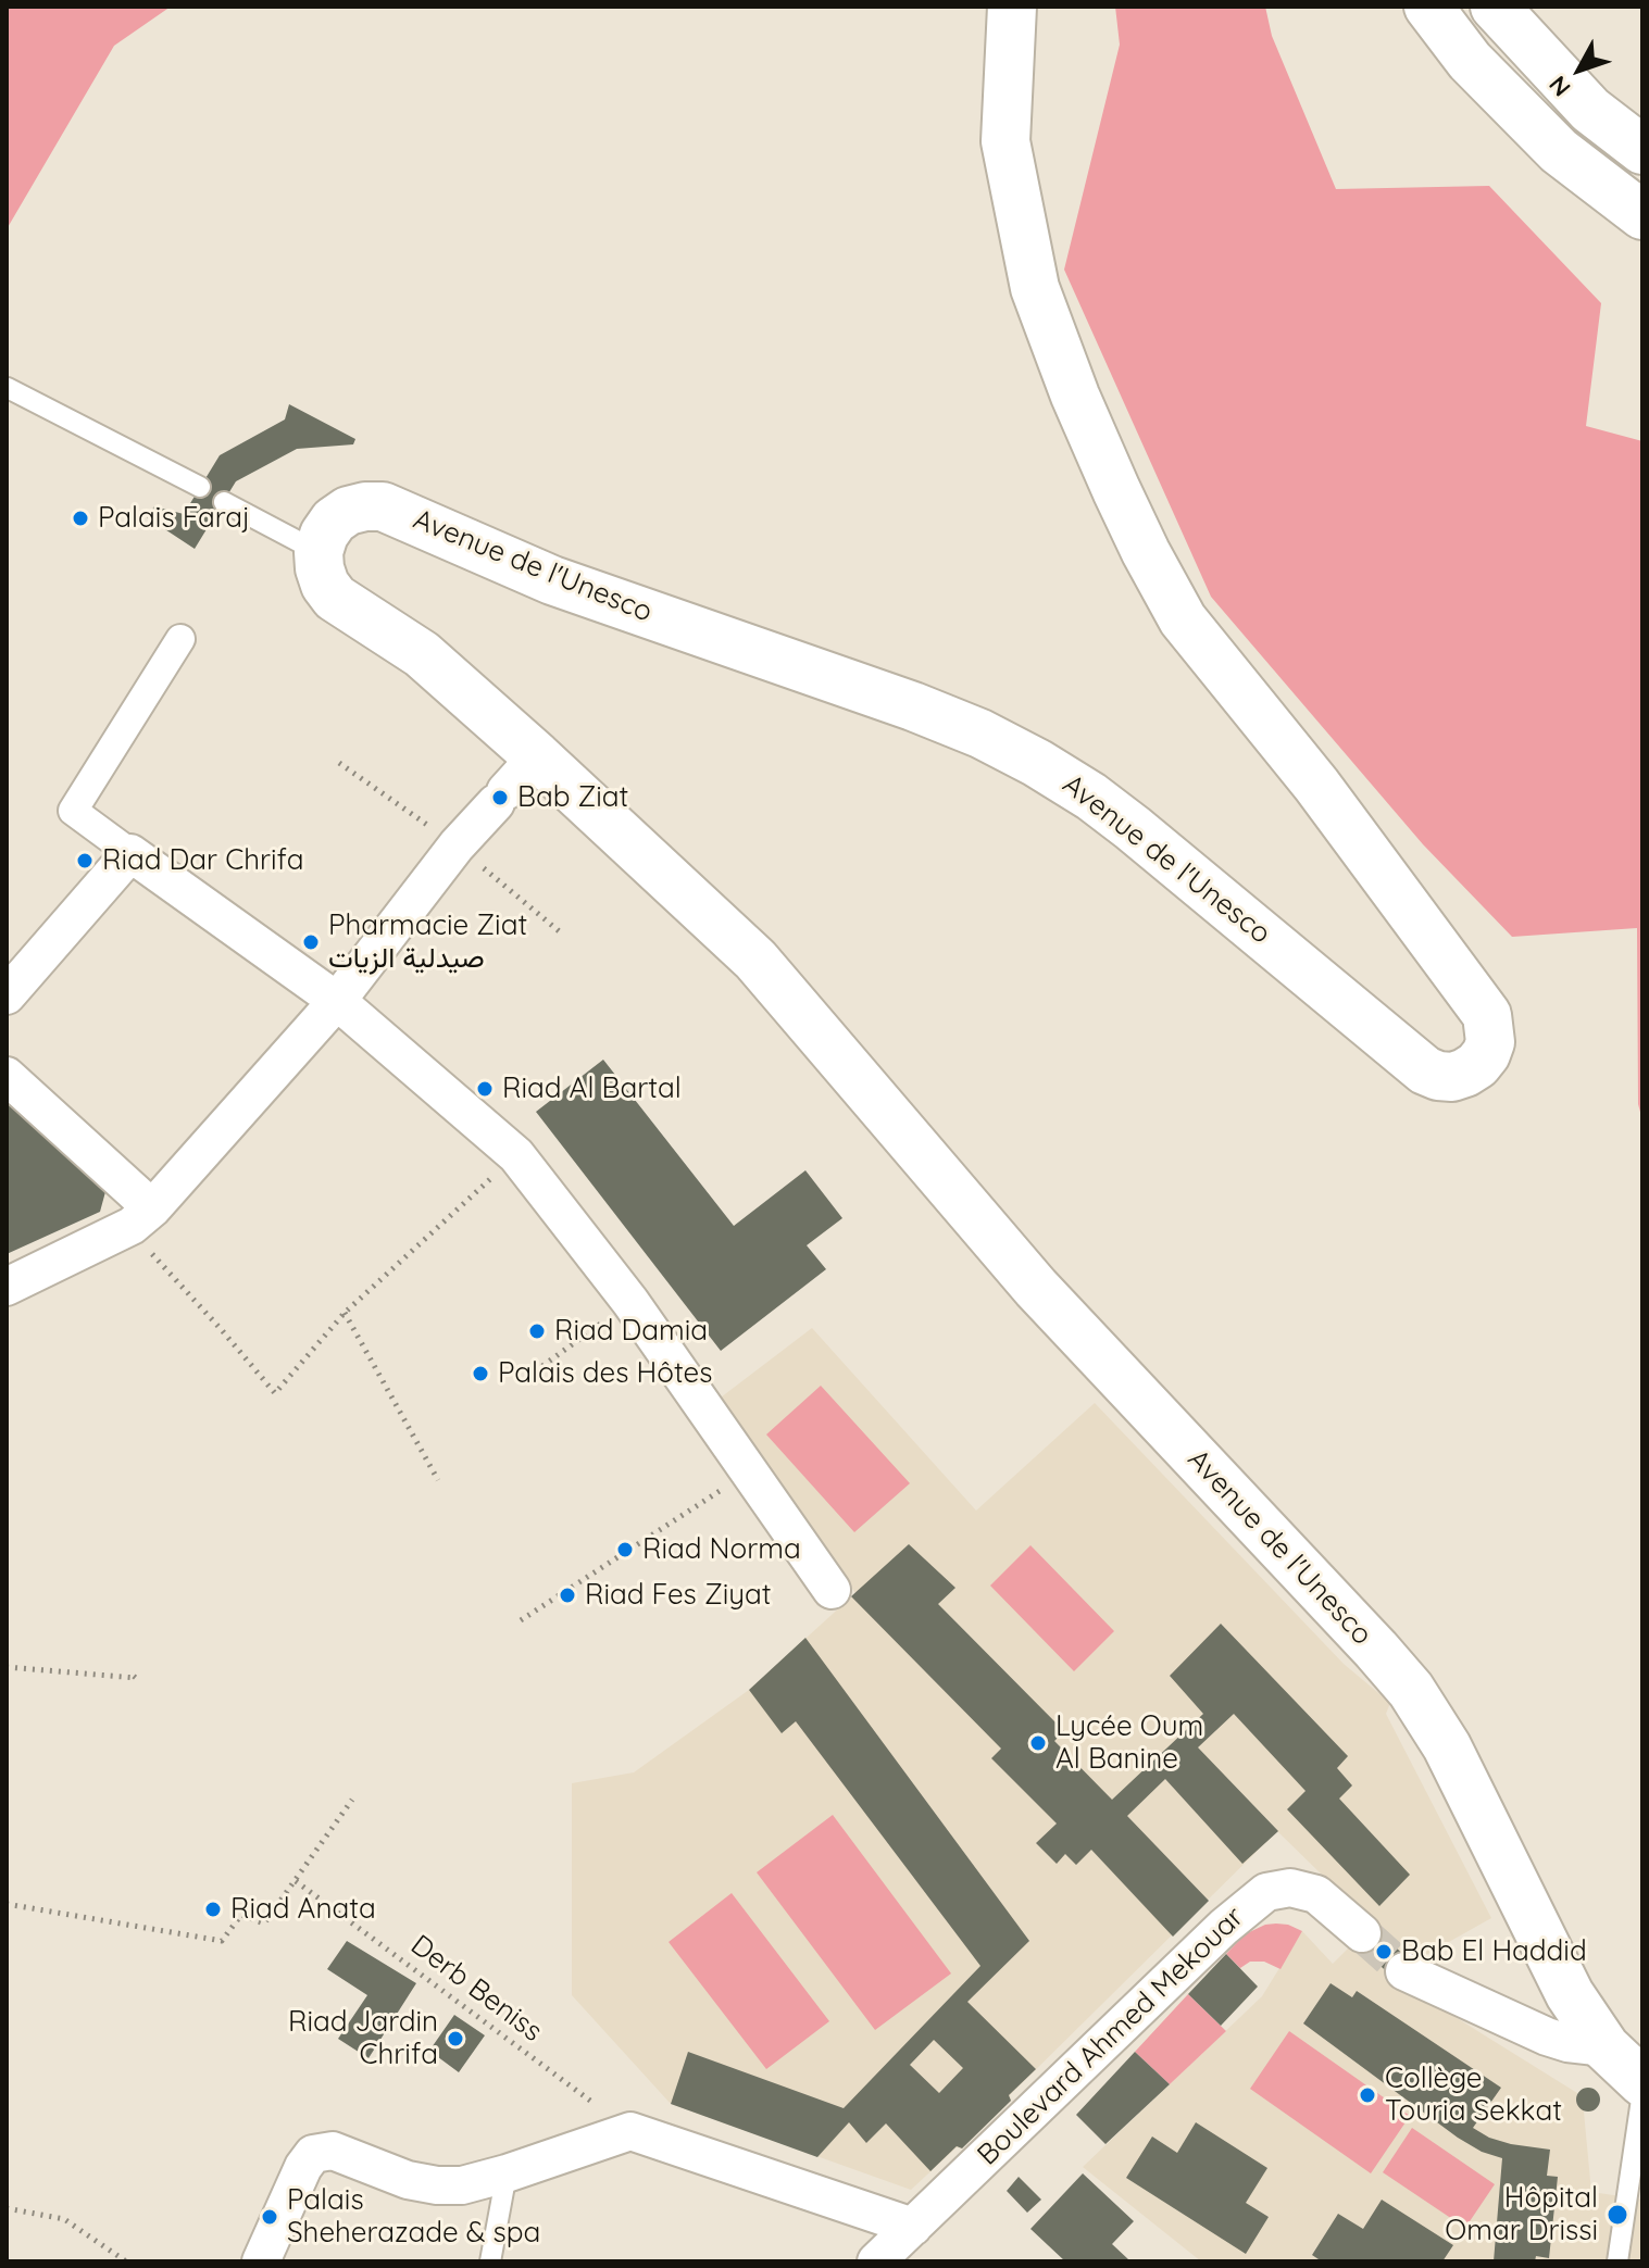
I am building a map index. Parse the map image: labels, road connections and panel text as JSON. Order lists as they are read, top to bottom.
{
  "streets": {
    "main road": ["Avenue de l'Unesco"],
    "street": ["Boulevard Ahmed Mekouar"],
    "path": ["Derb Beniss"]
  },
  "places": [
    "Palais Faraj",
    "Bab Ziat",
    "Riad Dar Chrifa",
    "Pharmacie Ziat صيدلية الزيات",
    "Riad Al Bartal",
    "Riad Damia",
    "Palais des Hôtes",
    "Riad Norma",
    "Riad Fes Ziyat",
    "Lycée Oum Al Banine",
    "Riad Anata",
    "Bab El Haddid",
    "Riad Jardin Chrifa",
    "Collège Touria Sekkat",
    "Hôpital Omar Drissi",
    "Palais Sheherazade & spa"
  ],
  "north": "bottom left"
}
